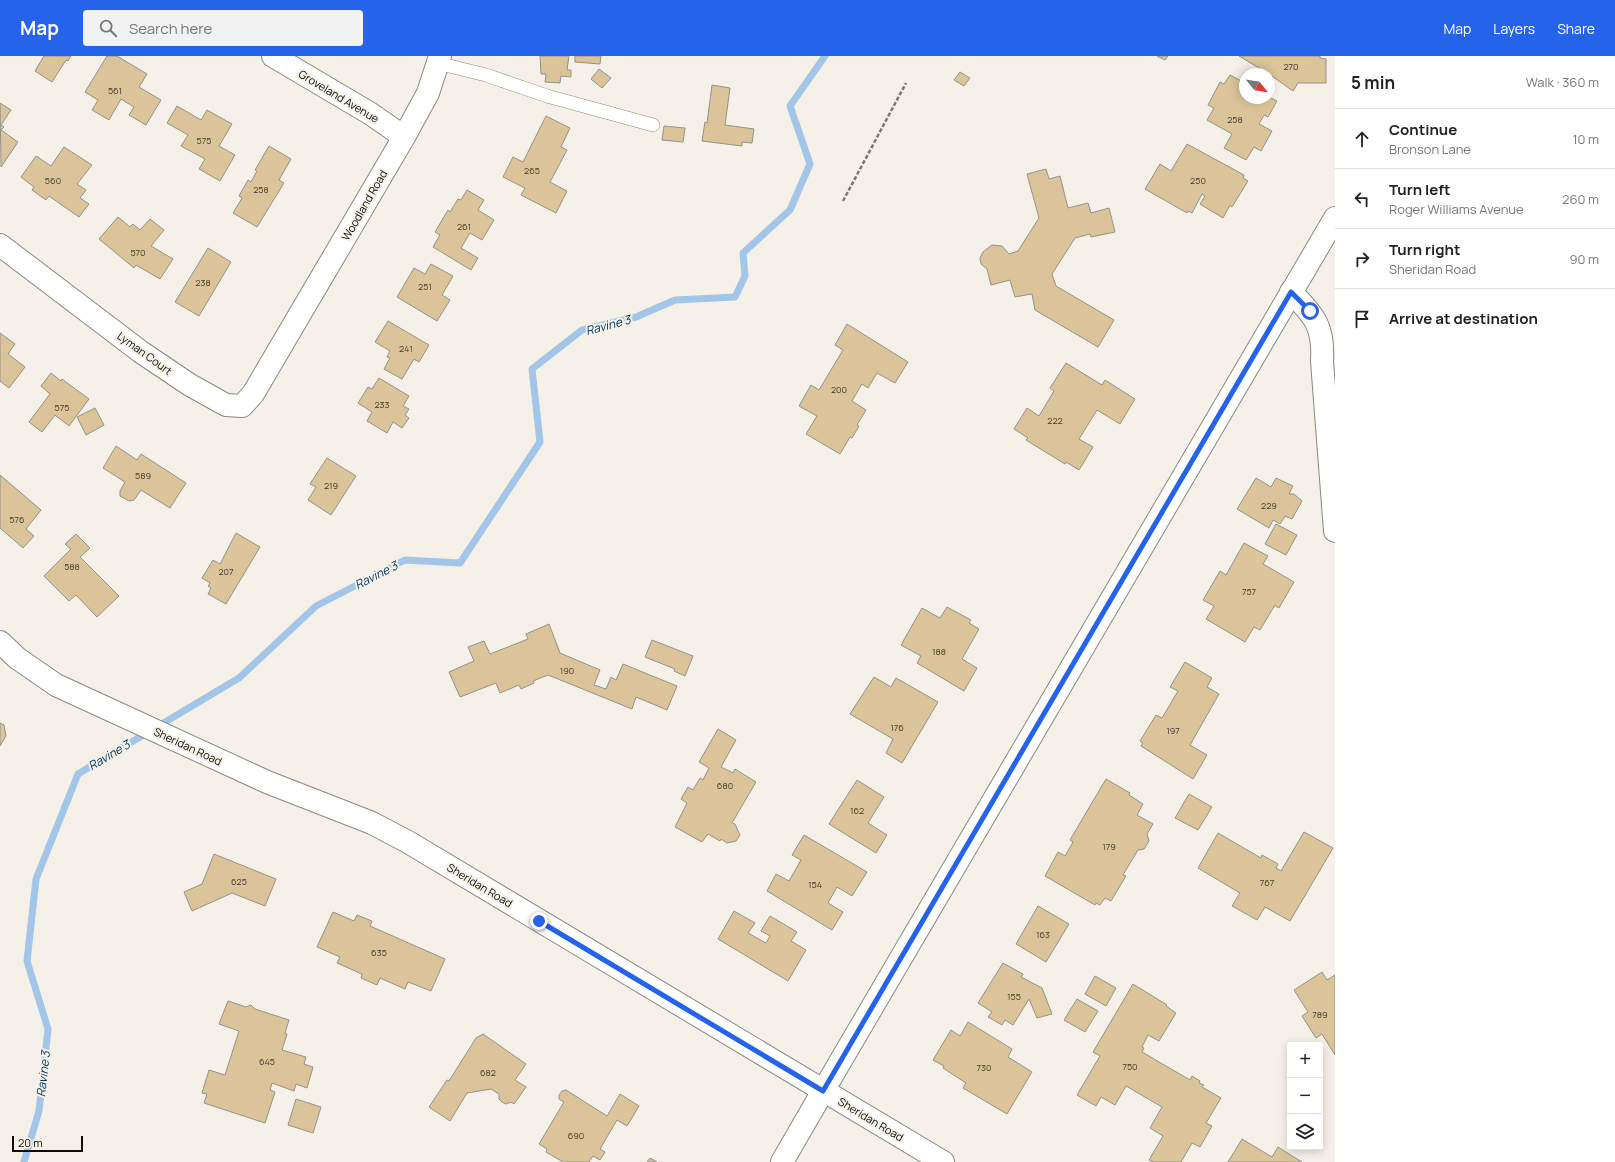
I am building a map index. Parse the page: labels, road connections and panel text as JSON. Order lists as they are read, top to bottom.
{
  "streets": {
    "street": [
      "Groveland Avenue",
      "Woodland Road",
      "Lyman Court",
      "Sheridan Road"
    ]
  },
  "crossings": [
    ["Groveland Avenue", "Woodland Road"],
    ["Woodland Road", "Lyman Court"]
  ],
  "water": ["Ravine 3"],
  "house_numbers": [
    "270",
    "561",
    "258",
    "575",
    "265",
    "560",
    "250",
    "258",
    "261",
    "570",
    "238",
    "251",
    "241",
    "200",
    "233",
    "575",
    "222",
    "589",
    "219",
    "229",
    "576",
    "588",
    "207",
    "757",
    "188",
    "190",
    "176",
    "197",
    "680",
    "162",
    "179",
    "625",
    "767",
    "154",
    "163",
    "635",
    "155",
    "789",
    "645",
    "750",
    "730",
    "682",
    "690"
  ],
  "scale_bar": "20 m",
  "north": "bottom right",
  "page": {
    "header": "Map",
    "search": "Search here",
    "nav": ["Map", "Layers", "Share"],
    "heading": ["5 min", "Walk · 360 m"],
    "list": [
      ["Continue", "Bronson Lane", "10 m"],
      ["Turn left", "Roger Williams Avenue", "260 m"],
      ["Turn right", "Sheridan Road", "90 m"],
      "Arrive at destination"
    ],
    "map_buttons": ["+", "−"],
    "scale": "20 m"
  }
}
